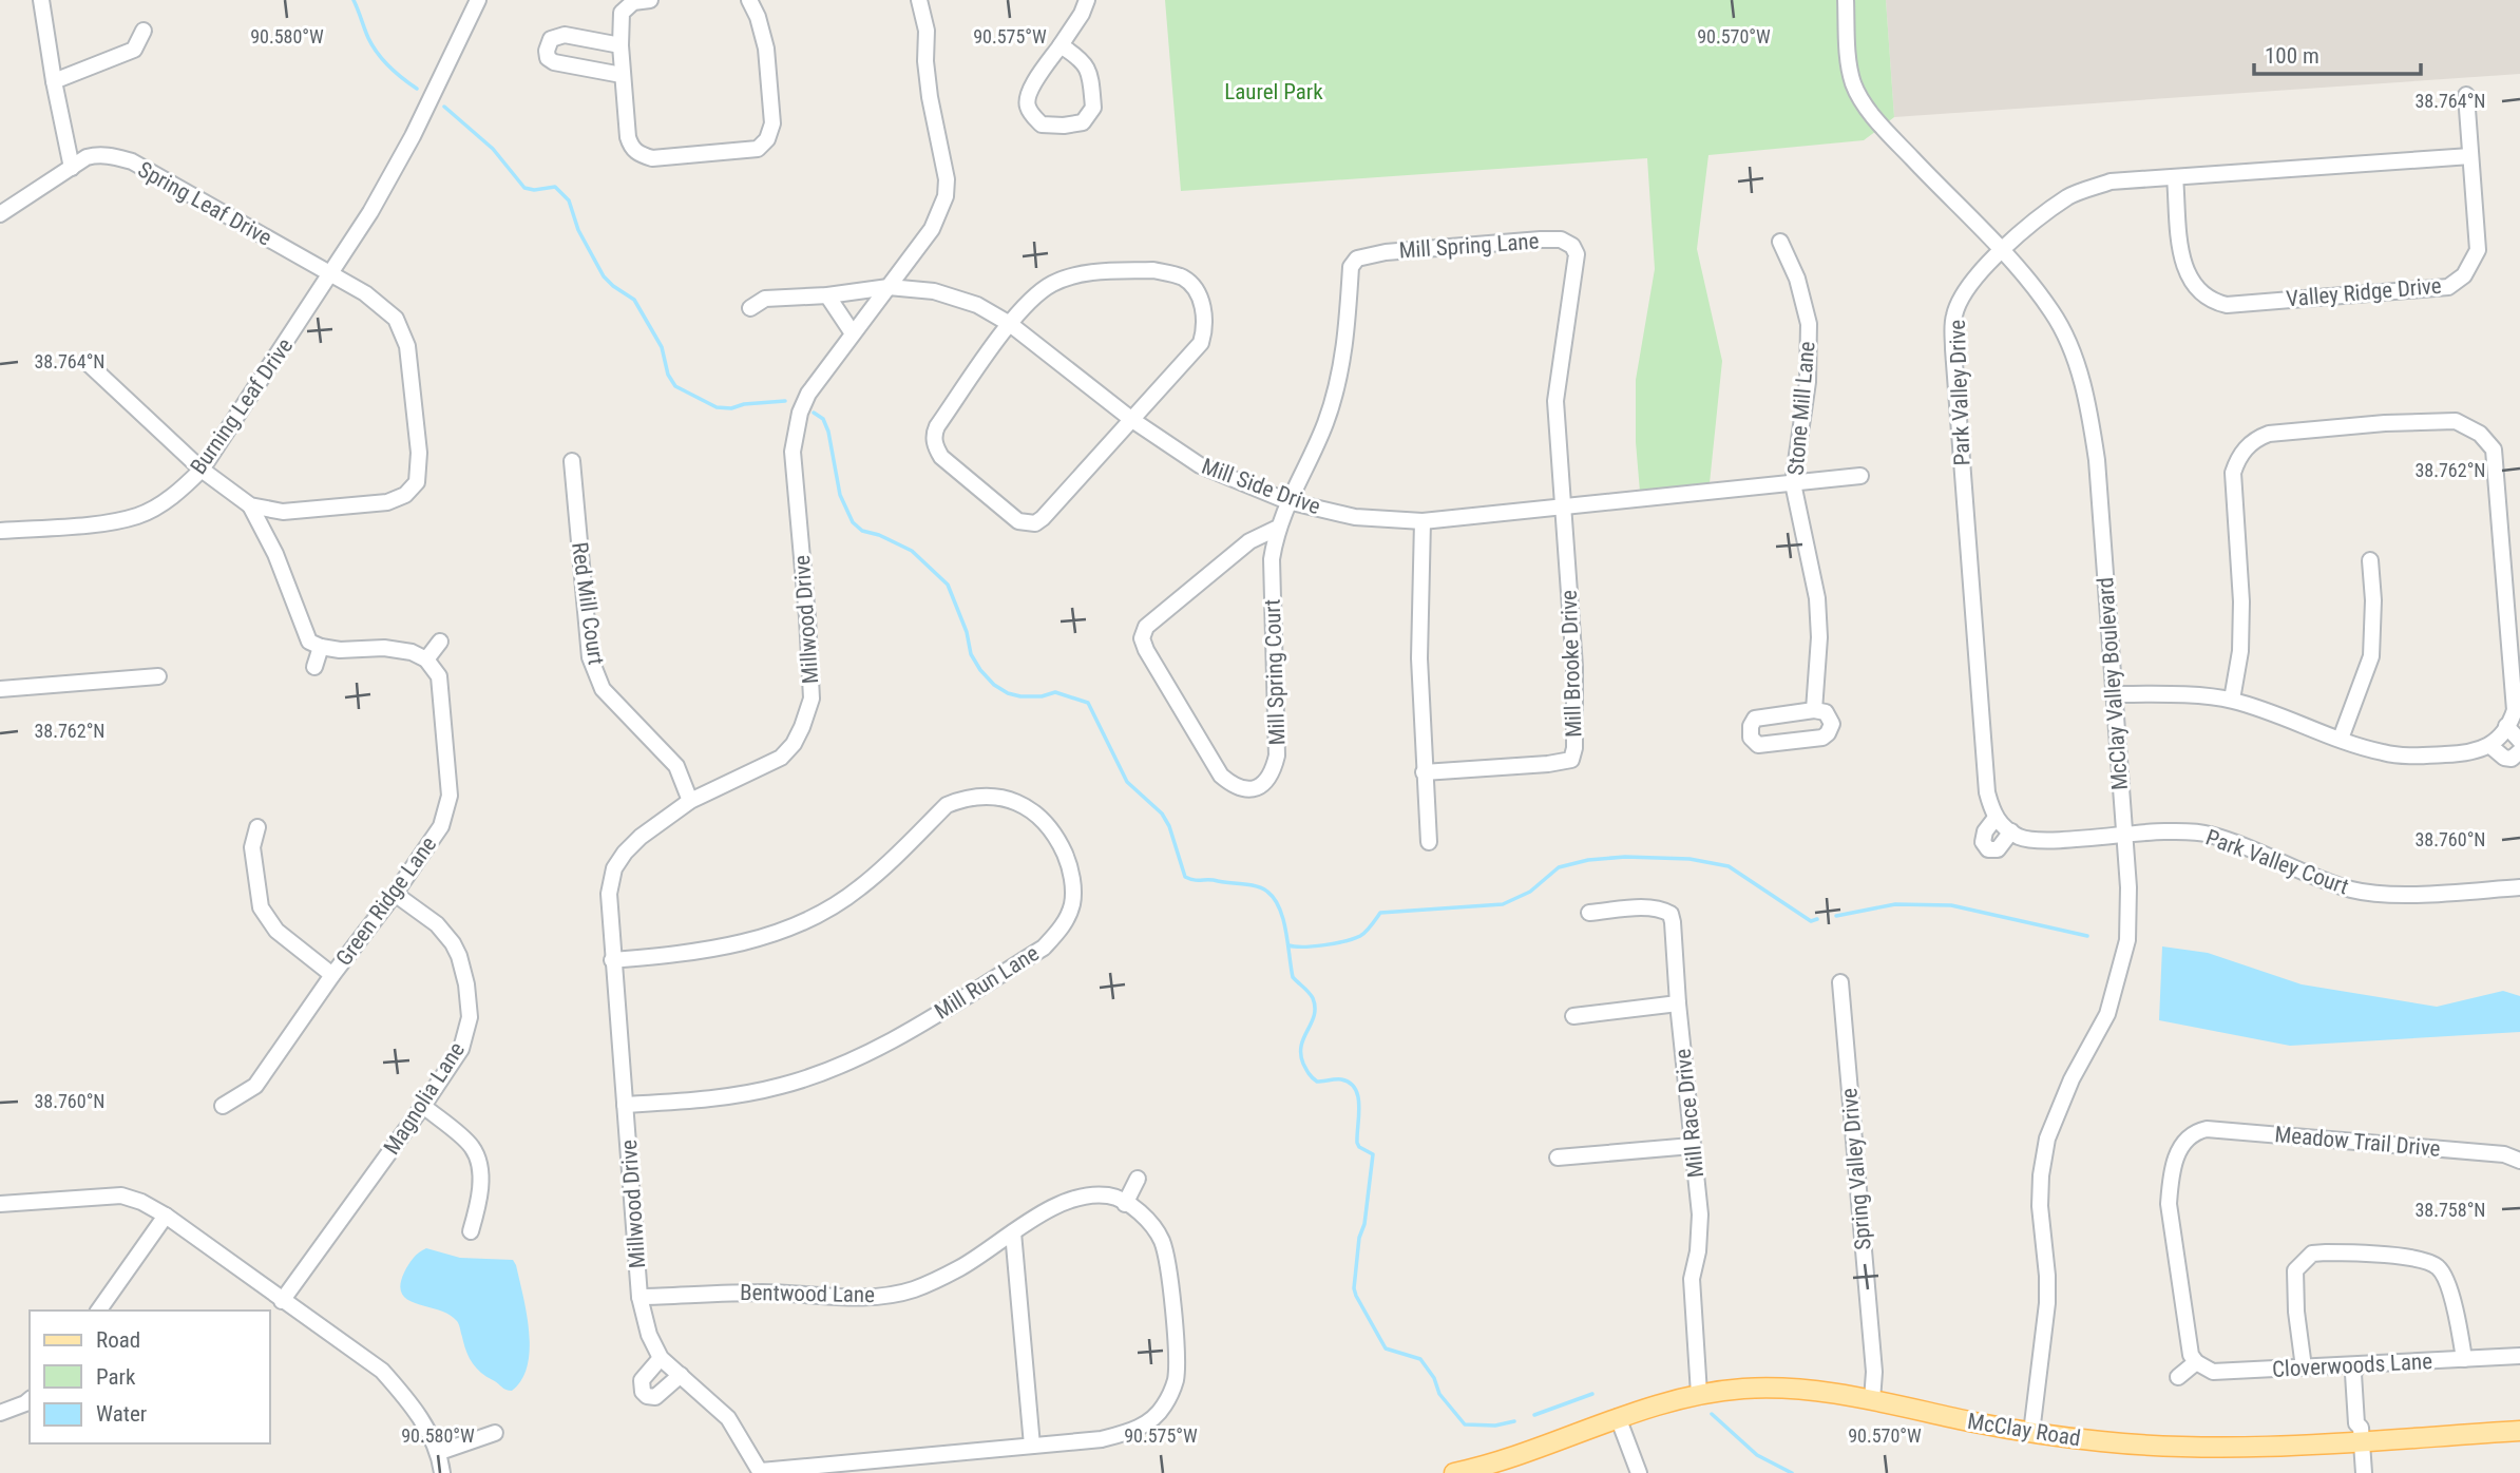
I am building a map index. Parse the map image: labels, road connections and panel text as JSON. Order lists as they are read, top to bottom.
{
  "streets": {
    "main road": ["McClay Road"],
    "street": [
      "Spring Leaf Drive",
      "Mill Spring Lane",
      "Valley Ridge Drive",
      "Park Valley Drive",
      "Burning Leaf Drive",
      "Stone Mill Lane",
      "Mill Side Drive",
      "Red Mill Court",
      "Millwood Drive",
      "Mill Brooke Drive",
      "Mill Spring Court",
      "McClay Valley Boulevard",
      "Park Valley Court",
      "Green Ridge Lane",
      "Mill Run Lane",
      "Magnolia Lane",
      "Mill Race Drive",
      "Meadow Trail Drive",
      "Spring Valley Drive",
      "Bentwood Lane",
      "Cloverwoods Lane"
    ]
  },
  "crossings": [
    ["Spring Leaf Drive", "Burning Leaf Drive"],
    ["Mill Spring Lane", "Mill Side Drive"],
    ["Mill Spring Lane", "Mill Brooke Drive"],
    ["Mill Spring Lane", "Mill Spring Court"],
    ["Valley Ridge Drive", "Park Valley Drive"],
    ["Park Valley Drive", "McClay Valley Boulevard"],
    ["Stone Mill Lane", "Mill Side Drive"],
    ["Mill Side Drive", "Millwood Drive"],
    ["Mill Side Drive", "Mill Brooke Drive"],
    ["Mill Side Drive", "Mill Spring Court"],
    ["Red Mill Court", "Millwood Drive"],
    ["Millwood Drive", "Mill Run Lane"],
    ["Millwood Drive", "Bentwood Lane"],
    ["McClay Valley Boulevard", "Park Valley Court"],
    ["McClay Valley Boulevard", "McClay Road"],
    ["Green Ridge Lane", "Magnolia Lane"],
    ["Mill Race Drive", "McClay Road"],
    ["Meadow Trail Drive", "Cloverwoods Lane"],
    ["Spring Valley Drive", "McClay Road"]
  ],
  "parks": ["Laurel Park"],
  "legend": ["Road", "Park", "Water"],
  "scale_bar": "100 m",
  "coordinates": [
    "90.580°W",
    "90.575°W",
    "90.570°W",
    "38.764°N",
    "38.762°N",
    "38.760°N",
    "38.758°N"
  ]
}
